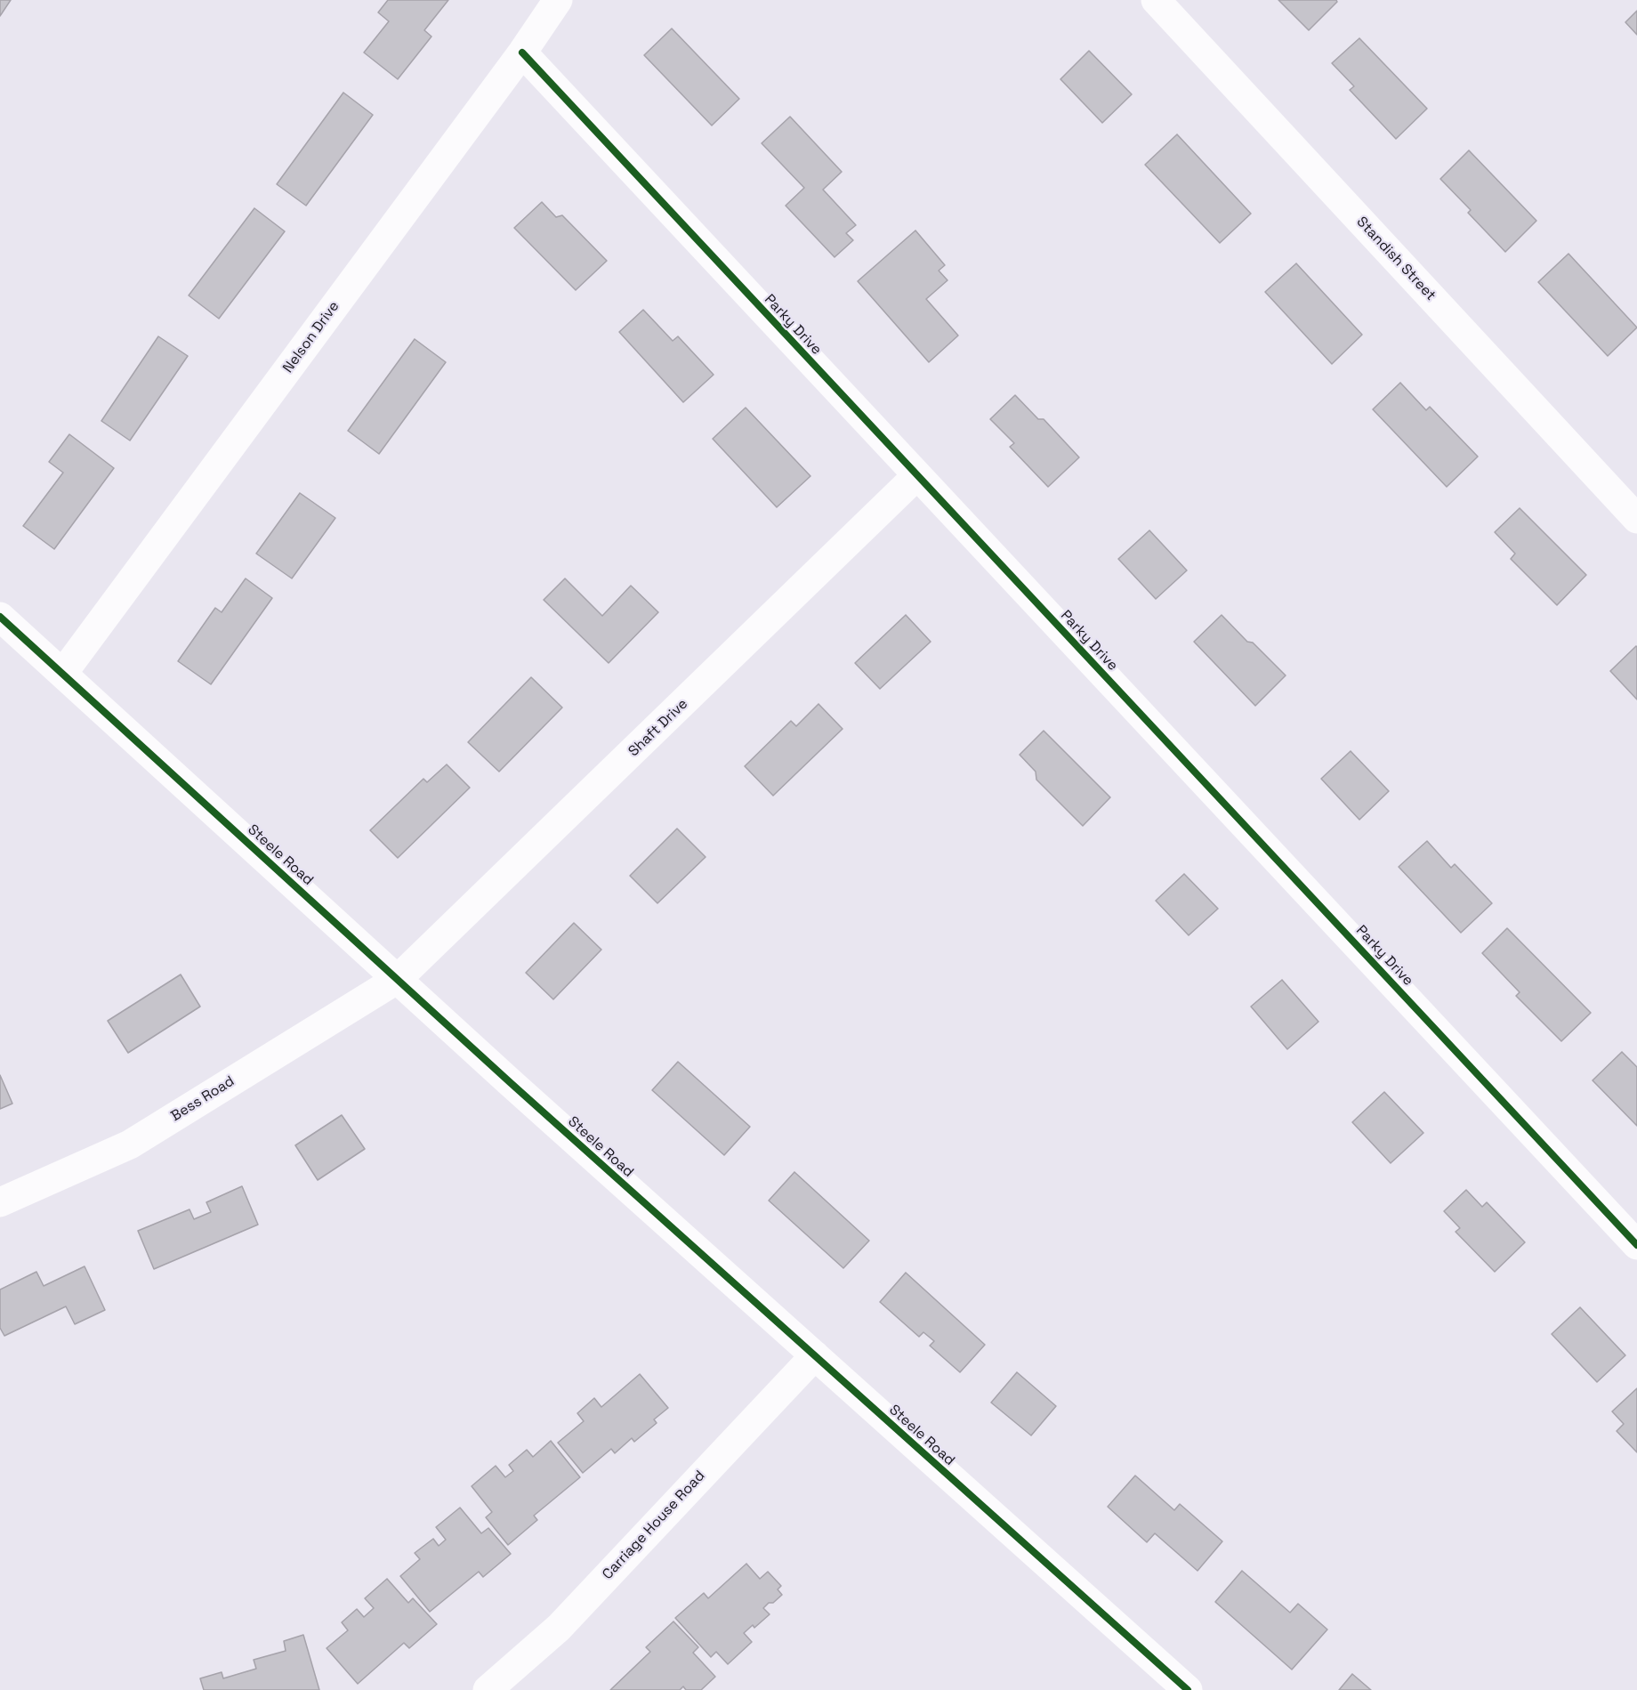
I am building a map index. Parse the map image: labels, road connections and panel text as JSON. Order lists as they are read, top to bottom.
{
  "streets": {
    "street": [
      "Standish Street",
      "Parky Drive",
      "Nelson Drive",
      "Shaft Drive",
      "Steele Road",
      "Bess Road",
      "Carriage House Road"
    ]
  },
  "crossings": [
    ["Parky Drive", "Nelson Drive"],
    ["Parky Drive", "Shaft Drive"],
    ["Nelson Drive", "Steele Road"],
    ["Shaft Drive", "Steele Road"],
    ["Shaft Drive", "Bess Road"],
    ["Steele Road", "Bess Road"],
    ["Steele Road", "Carriage House Road"]
  ]
}
